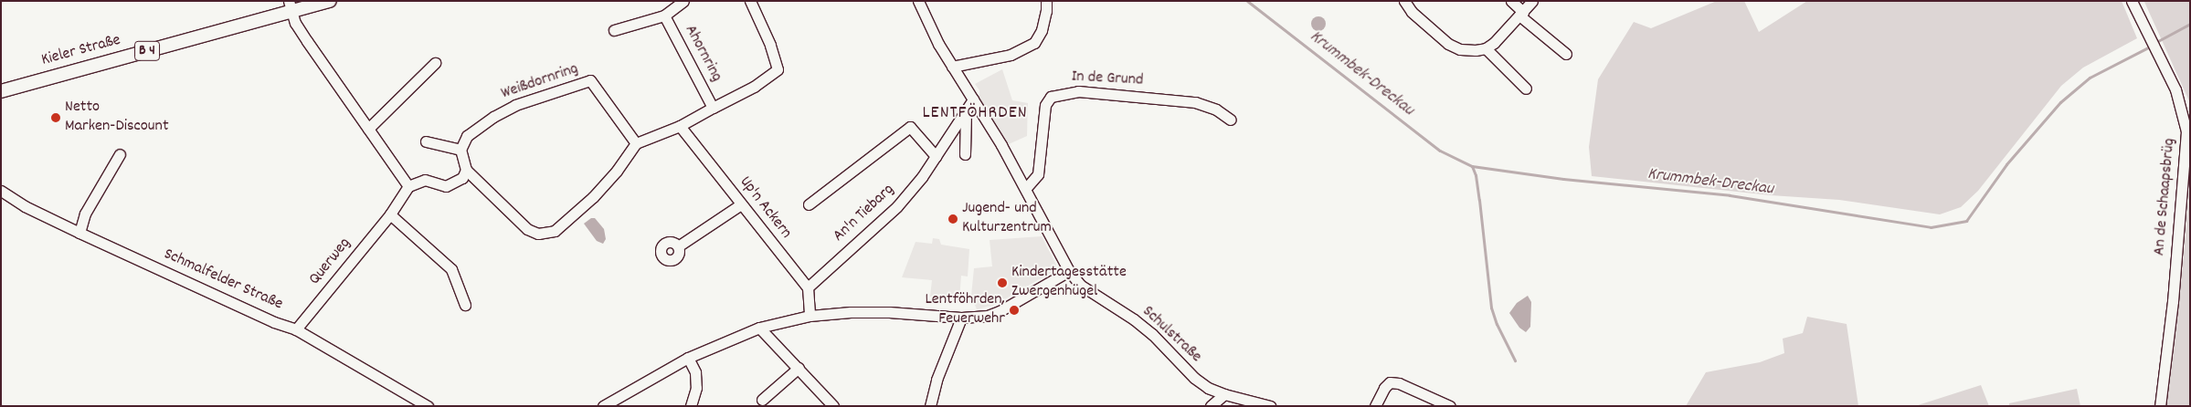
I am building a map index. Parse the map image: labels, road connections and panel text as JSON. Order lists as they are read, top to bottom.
{
  "streets": {
    "main road": ["Kieler Straße", "B 4"],
    "street": [
      "Ahornring",
      "In de Grund",
      "Weißdornring",
      "An de Schaapsbrüg",
      "Up'n Ackern",
      "An'n Tiebarg",
      "Querweg",
      "Schmalfelder Straße",
      "Schulstraße"
    ]
  },
  "crossings": [
    ["Ahornring", "Up'n Ackern"],
    ["In de Grund", "Schulstraße"],
    ["Up'n Ackern", "An'n Tiebarg"],
    ["An'n Tiebarg", "Schulstraße"],
    ["Querweg", "Schmalfelder Straße"]
  ],
  "districts": ["LENTFÖHRDEN"],
  "water": ["Krummbek-Dreckau"],
  "places": [
    "Netto Marken-Discount",
    "Jugend- und Kulturzentrum",
    "Kindertagesstätte Zwergenhügel",
    "Lentföhrden, Feuerwehr"
  ]
}
